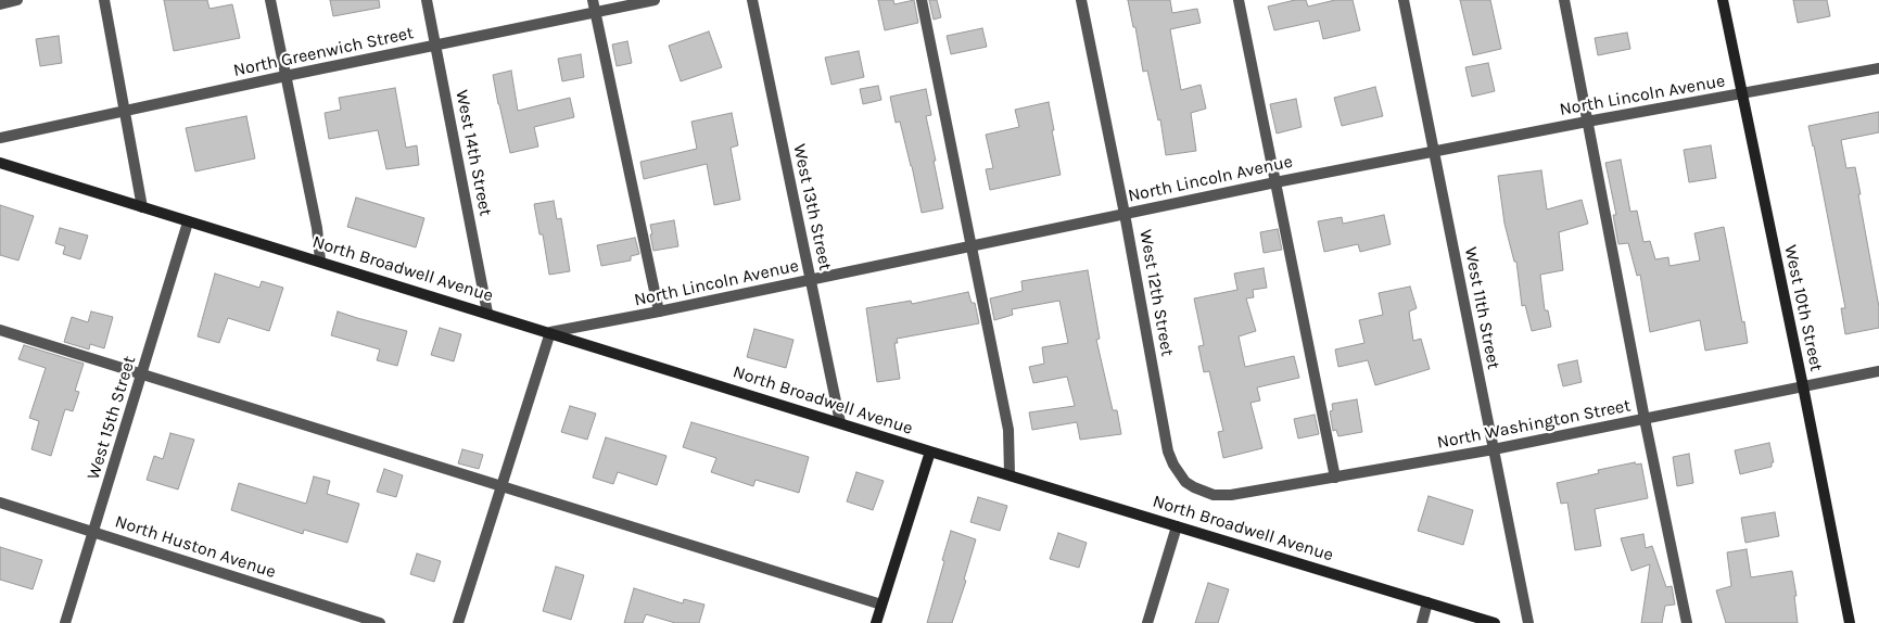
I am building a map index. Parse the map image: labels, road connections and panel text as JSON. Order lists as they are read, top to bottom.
{
  "streets": {
    "main road": ["North Broadwell Avenue", "West 10th Street"],
    "street": [
      "North Greenwich Street",
      "North Lincoln Avenue",
      "West 14th Street",
      "West 13th Street",
      "West 12th Street",
      "West 11th Street",
      "West 15th Street",
      "North Washington Street",
      "North Huston Avenue"
    ]
  },
  "crossings": [
    ["North Greenwich Street", "West 14th Street"],
    ["North Lincoln Avenue", "West 13th Street"],
    ["North Lincoln Avenue", "North Broadwell Avenue"],
    ["North Lincoln Avenue", "West 12th Street"],
    ["North Lincoln Avenue", "West 11th Street"],
    ["North Lincoln Avenue", "West 10th Street"],
    ["West 14th Street", "North Broadwell Avenue"],
    ["West 13th Street", "North Broadwell Avenue"],
    ["North Broadwell Avenue", "West 15th Street"],
    ["West 12th Street", "North Washington Street"],
    ["West 11th Street", "North Washington Street"],
    ["West 10th Street", "North Washington Street"],
    ["West 15th Street", "North Huston Avenue"]
  ]
}
